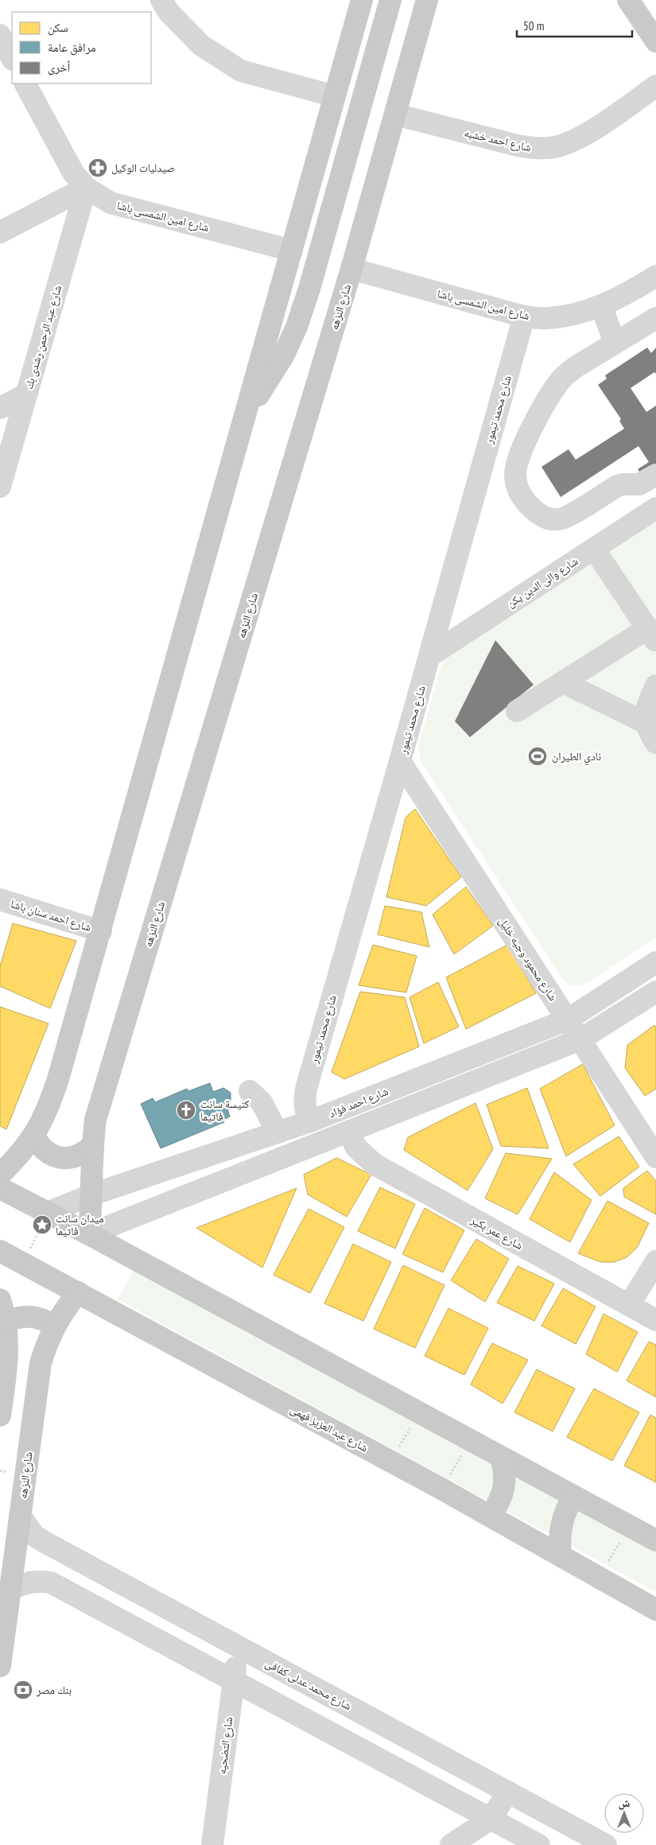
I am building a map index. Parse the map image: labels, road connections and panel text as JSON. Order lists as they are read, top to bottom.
{
  "streets": {
    "main road": ["شارع النزهه", "شارع عبد العزيز فهمى"],
    "street": [
      "شارع احمد خشبه",
      "شارع امين الشمسى باشا",
      "شارع عبد الرحمن رشدى بك",
      "شارع محمد تيمور",
      "شارع والى الدين يكن",
      "شارع احمد سنان باشا",
      "شارع محمود وجيه خليل",
      "شارع احمد فؤاد",
      "شارع عمر بكير",
      "شارع محمد عدلى كفافى",
      "شارع التضحيه"
    ]
  },
  "crossings": [
    ["شارع احمد خشبه", "شارع النزهه"],
    ["شارع امين الشمسى باشا", "شارع النزهه"],
    ["شارع امين الشمسى باشا", "شارع عبد الرحمن رشدى بك"],
    ["شارع امين الشمسى باشا", "شارع محمد تيمور"],
    ["شارع النزهه", "شارع احمد فؤاد"],
    ["شارع النزهه", "شارع عبد العزيز فهمى"],
    ["شارع النزهه", "شارع محمد عدلى كفافى"],
    ["شارع محمد تيمور", "شارع والى الدين يكن"],
    ["شارع محمد تيمور", "شارع محمود وجيه خليل"],
    ["شارع محمد تيمور", "شارع احمد فؤاد"],
    ["شارع محمود وجيه خليل", "شارع احمد فؤاد"],
    ["شارع محمد عدلى كفافى", "شارع التضحيه"]
  ],
  "places": {
    "pharmacy": ["صيدليات الوكيل"],
    "sports": ["نادي الطيران"],
    "church": ["كنيسة سانت فاتيما"],
    "place": ["ميدان سانت فاتيما"],
    "bank": ["بنك مصر"]
  },
  "legend": ["سكن", "مرافق عامة", "أخرى"],
  "scale_bar": "50 m",
  "north": "top"
}
